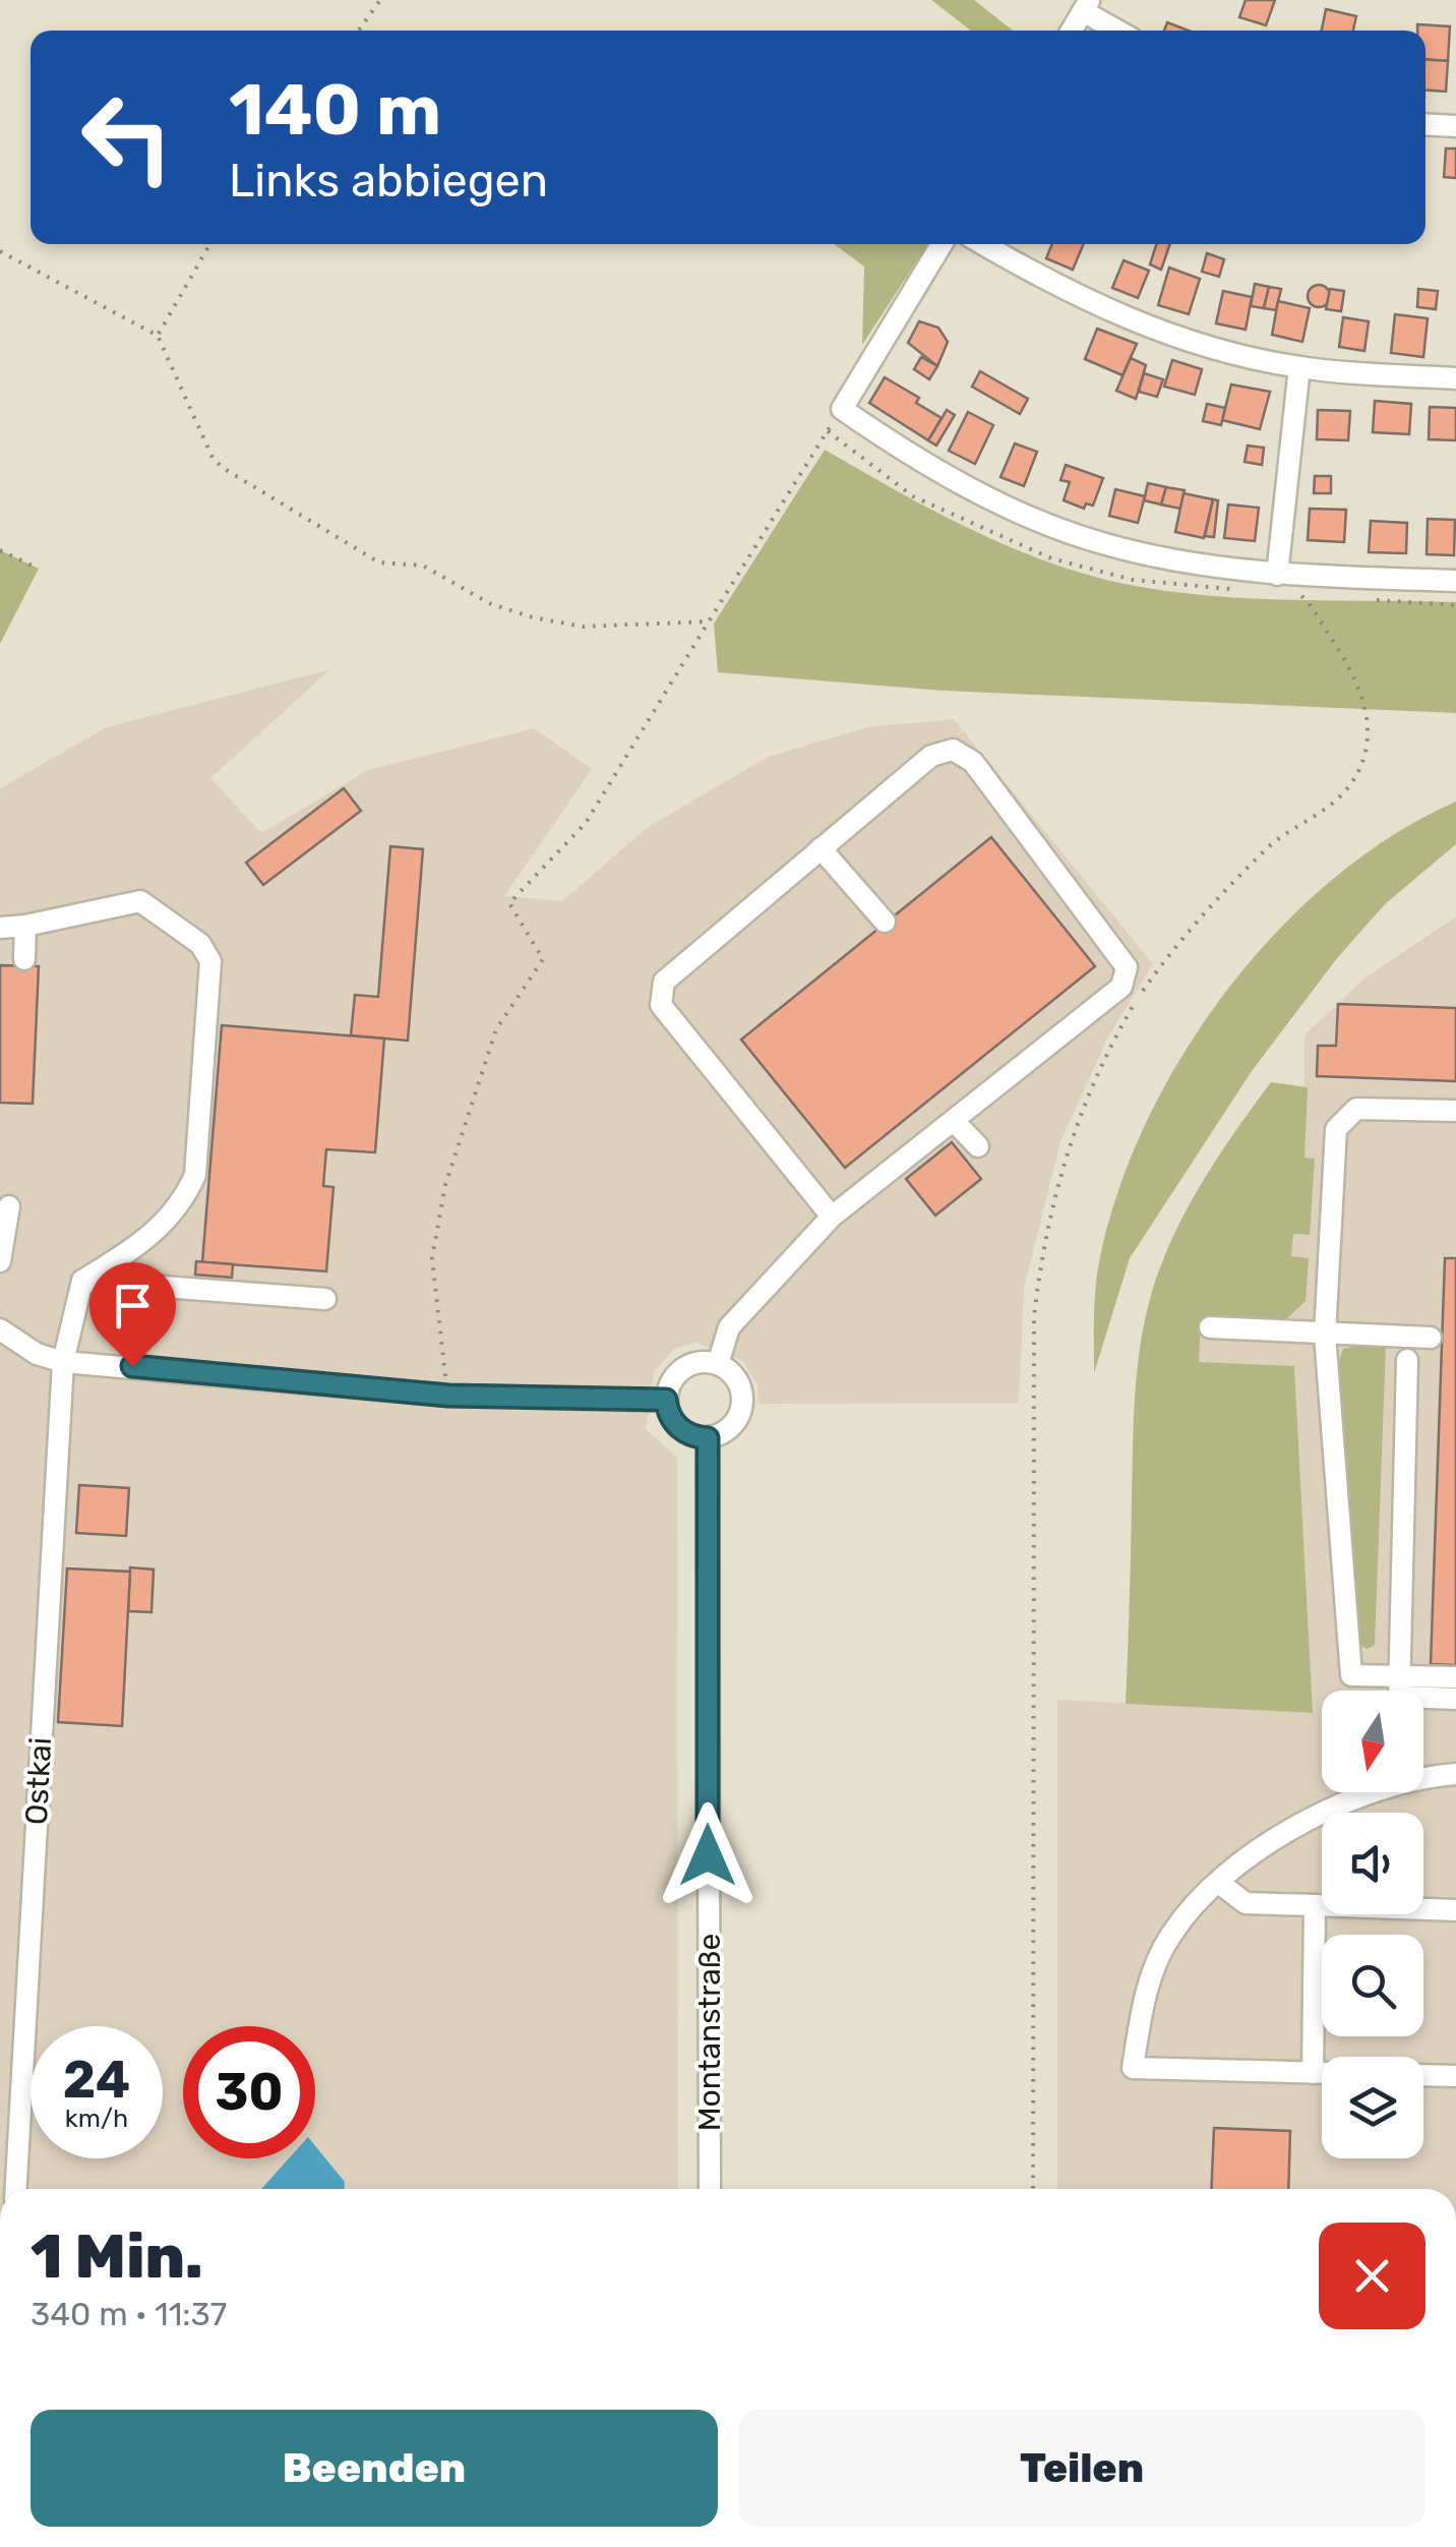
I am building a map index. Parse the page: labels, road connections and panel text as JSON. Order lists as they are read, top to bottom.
{
  "streets": {
    "street": ["Ostkai", "Montanstraße"]
  },
  "north": "bottom",
  "page": {
    "turn": ["140 m", "Links abbiegen"],
    "speed": "24 km/h",
    "limit": "30",
    "heading": ["1 Min.", "340 m · 11:37"],
    "buttons": ["Beenden", "Teilen"]
  }
}
